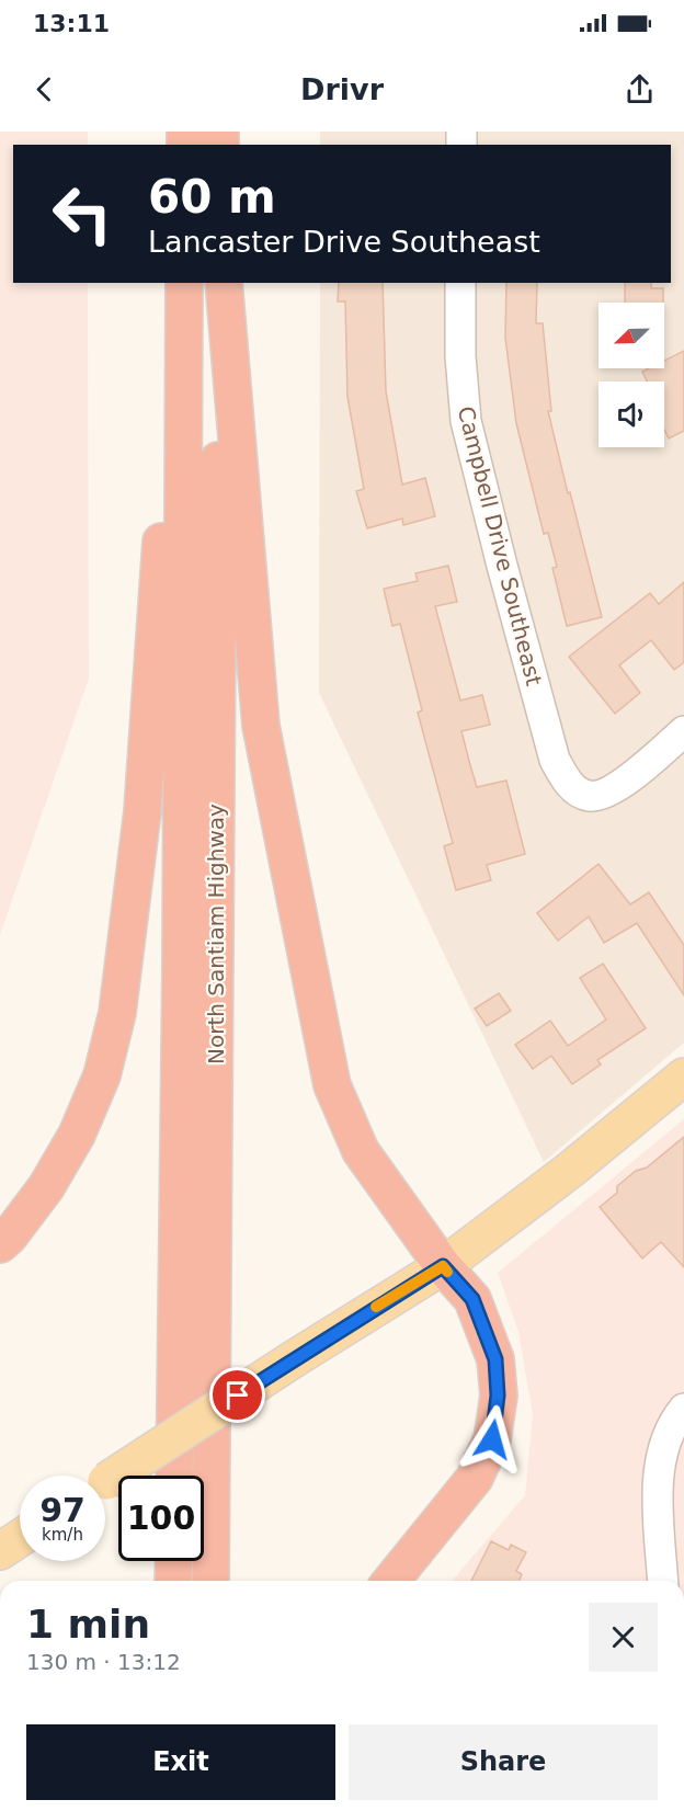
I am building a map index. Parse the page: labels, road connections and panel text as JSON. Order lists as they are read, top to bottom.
{
  "streets": {
    "highway": ["North Santiam Highway"],
    "street": ["Campbell Drive Southeast"]
  },
  "north": "bottom left",
  "page": {
    "status": "13:11",
    "header": "Drivr",
    "turn": ["60 m", "Lancaster Drive Southeast"],
    "speed": "97 km/h",
    "limit": "100",
    "heading": ["1 min", "130 m · 13:12"],
    "buttons": ["Exit", "Share"]
  }
}
